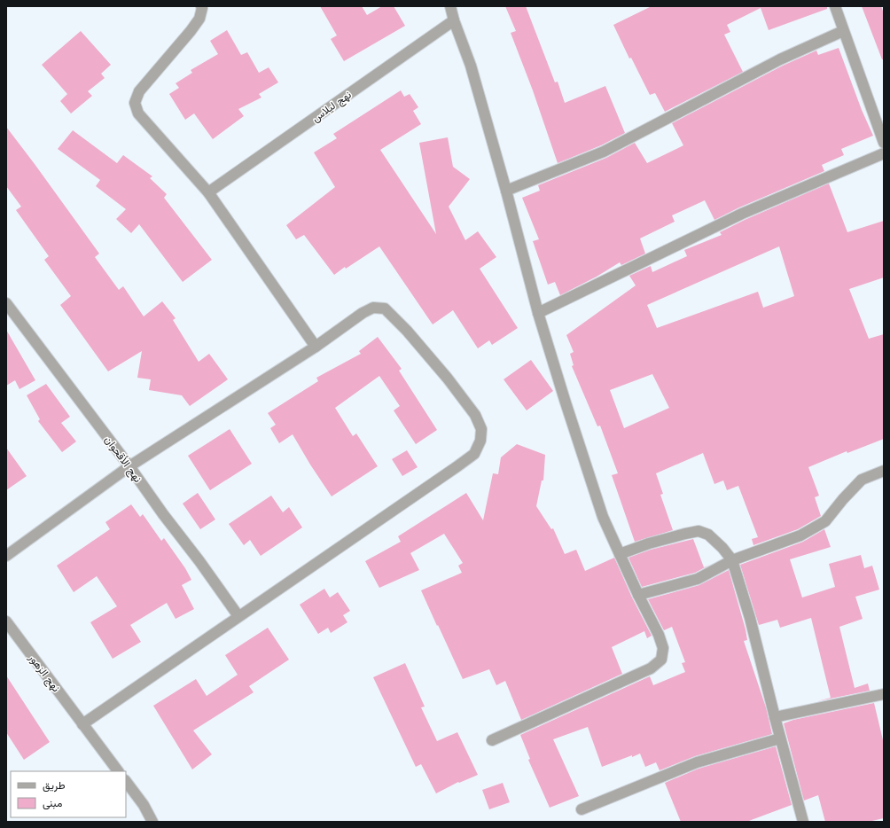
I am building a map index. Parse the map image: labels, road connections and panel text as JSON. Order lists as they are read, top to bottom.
{
  "streets": {
    "street": ["نهج ليلاس", "نهج الأقحوان", "نهج الزهور"]
  },
  "legend": ["طريق", "مبنى"]
}
